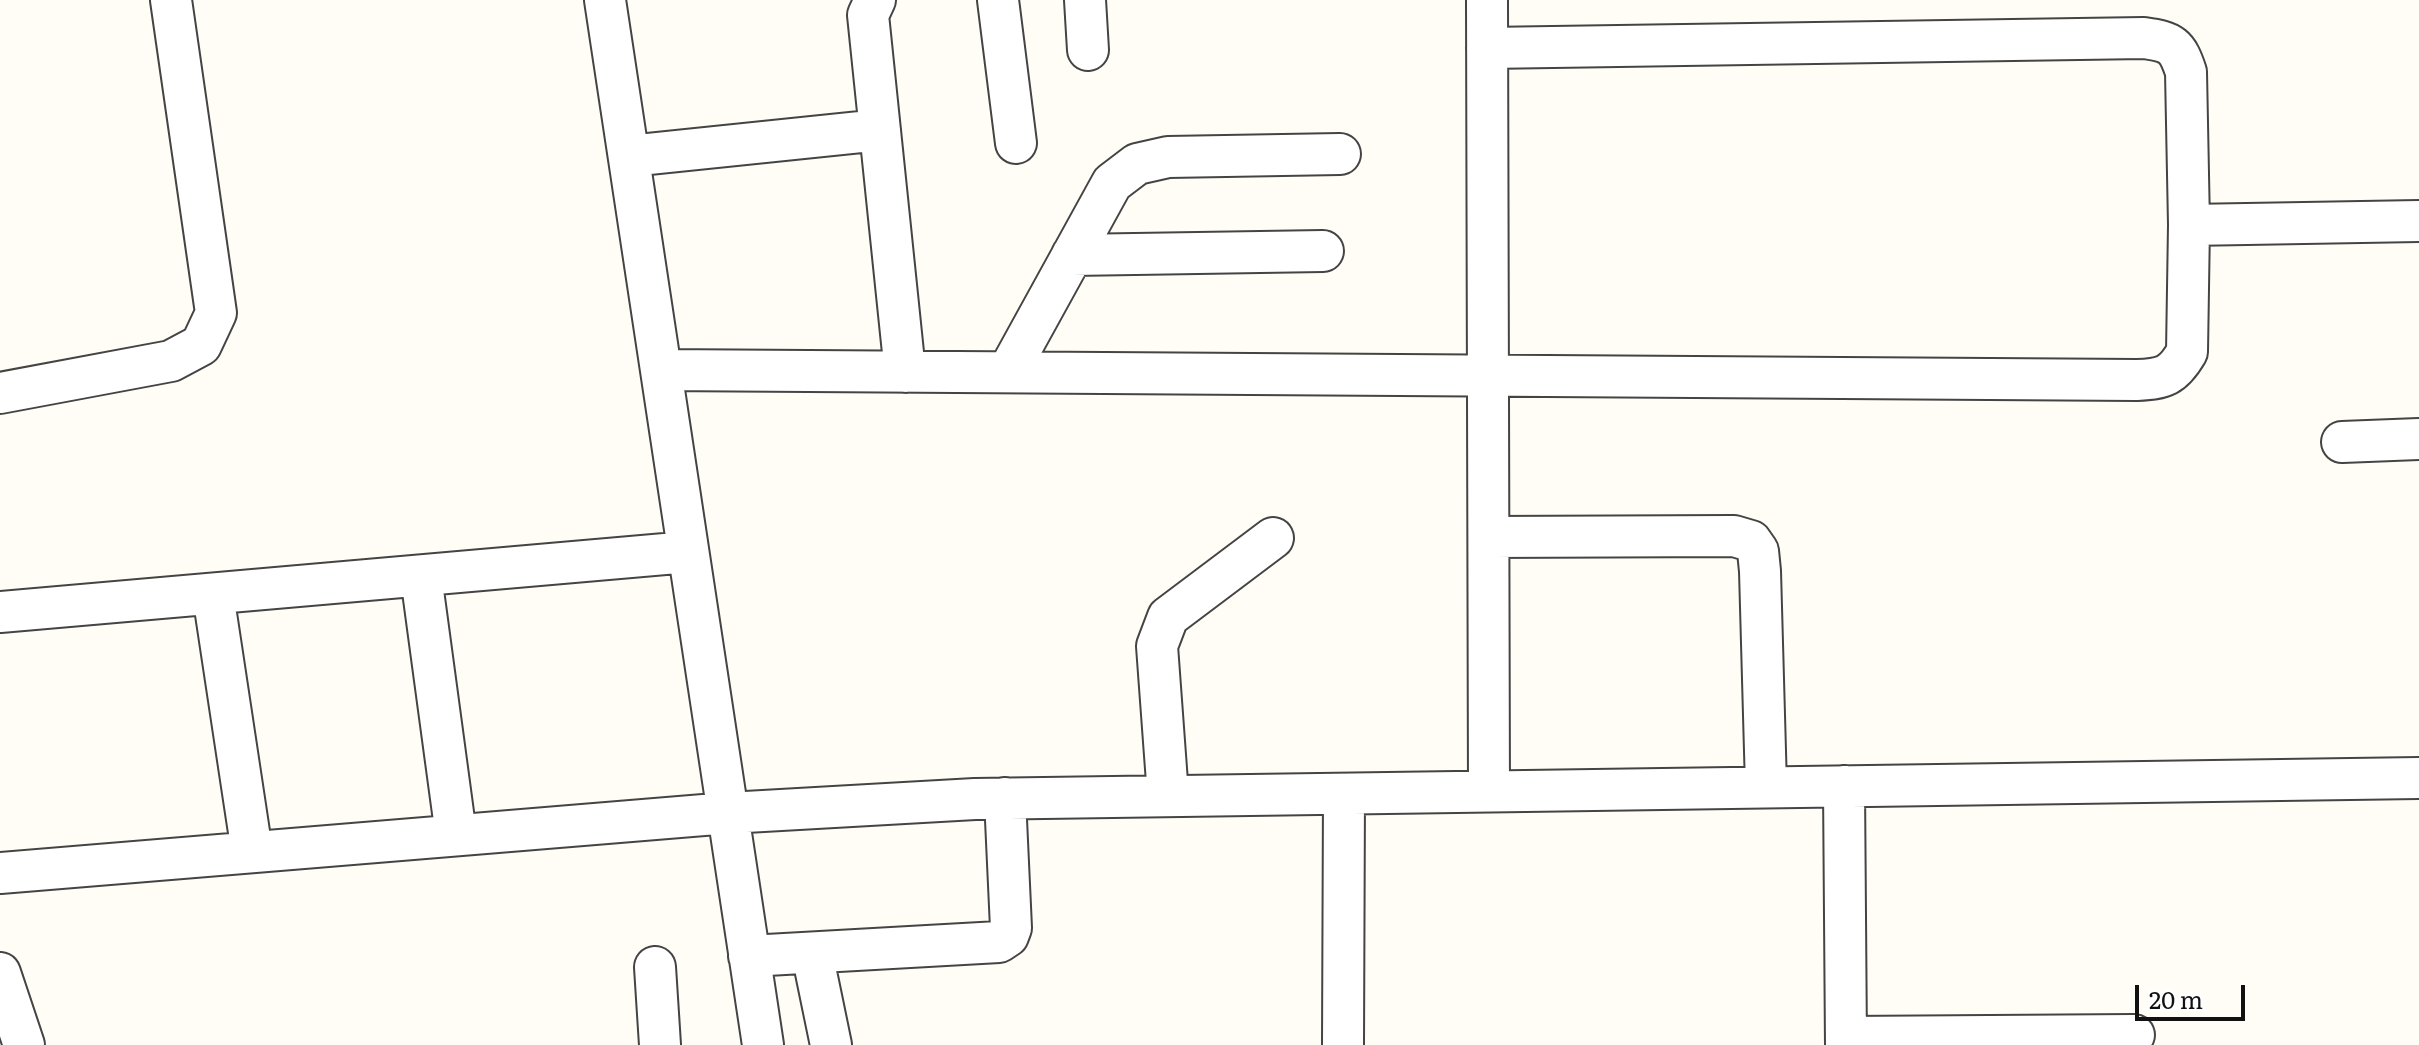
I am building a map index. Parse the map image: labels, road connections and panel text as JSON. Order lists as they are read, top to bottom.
{
  "scale_bar": "20 m"
}
